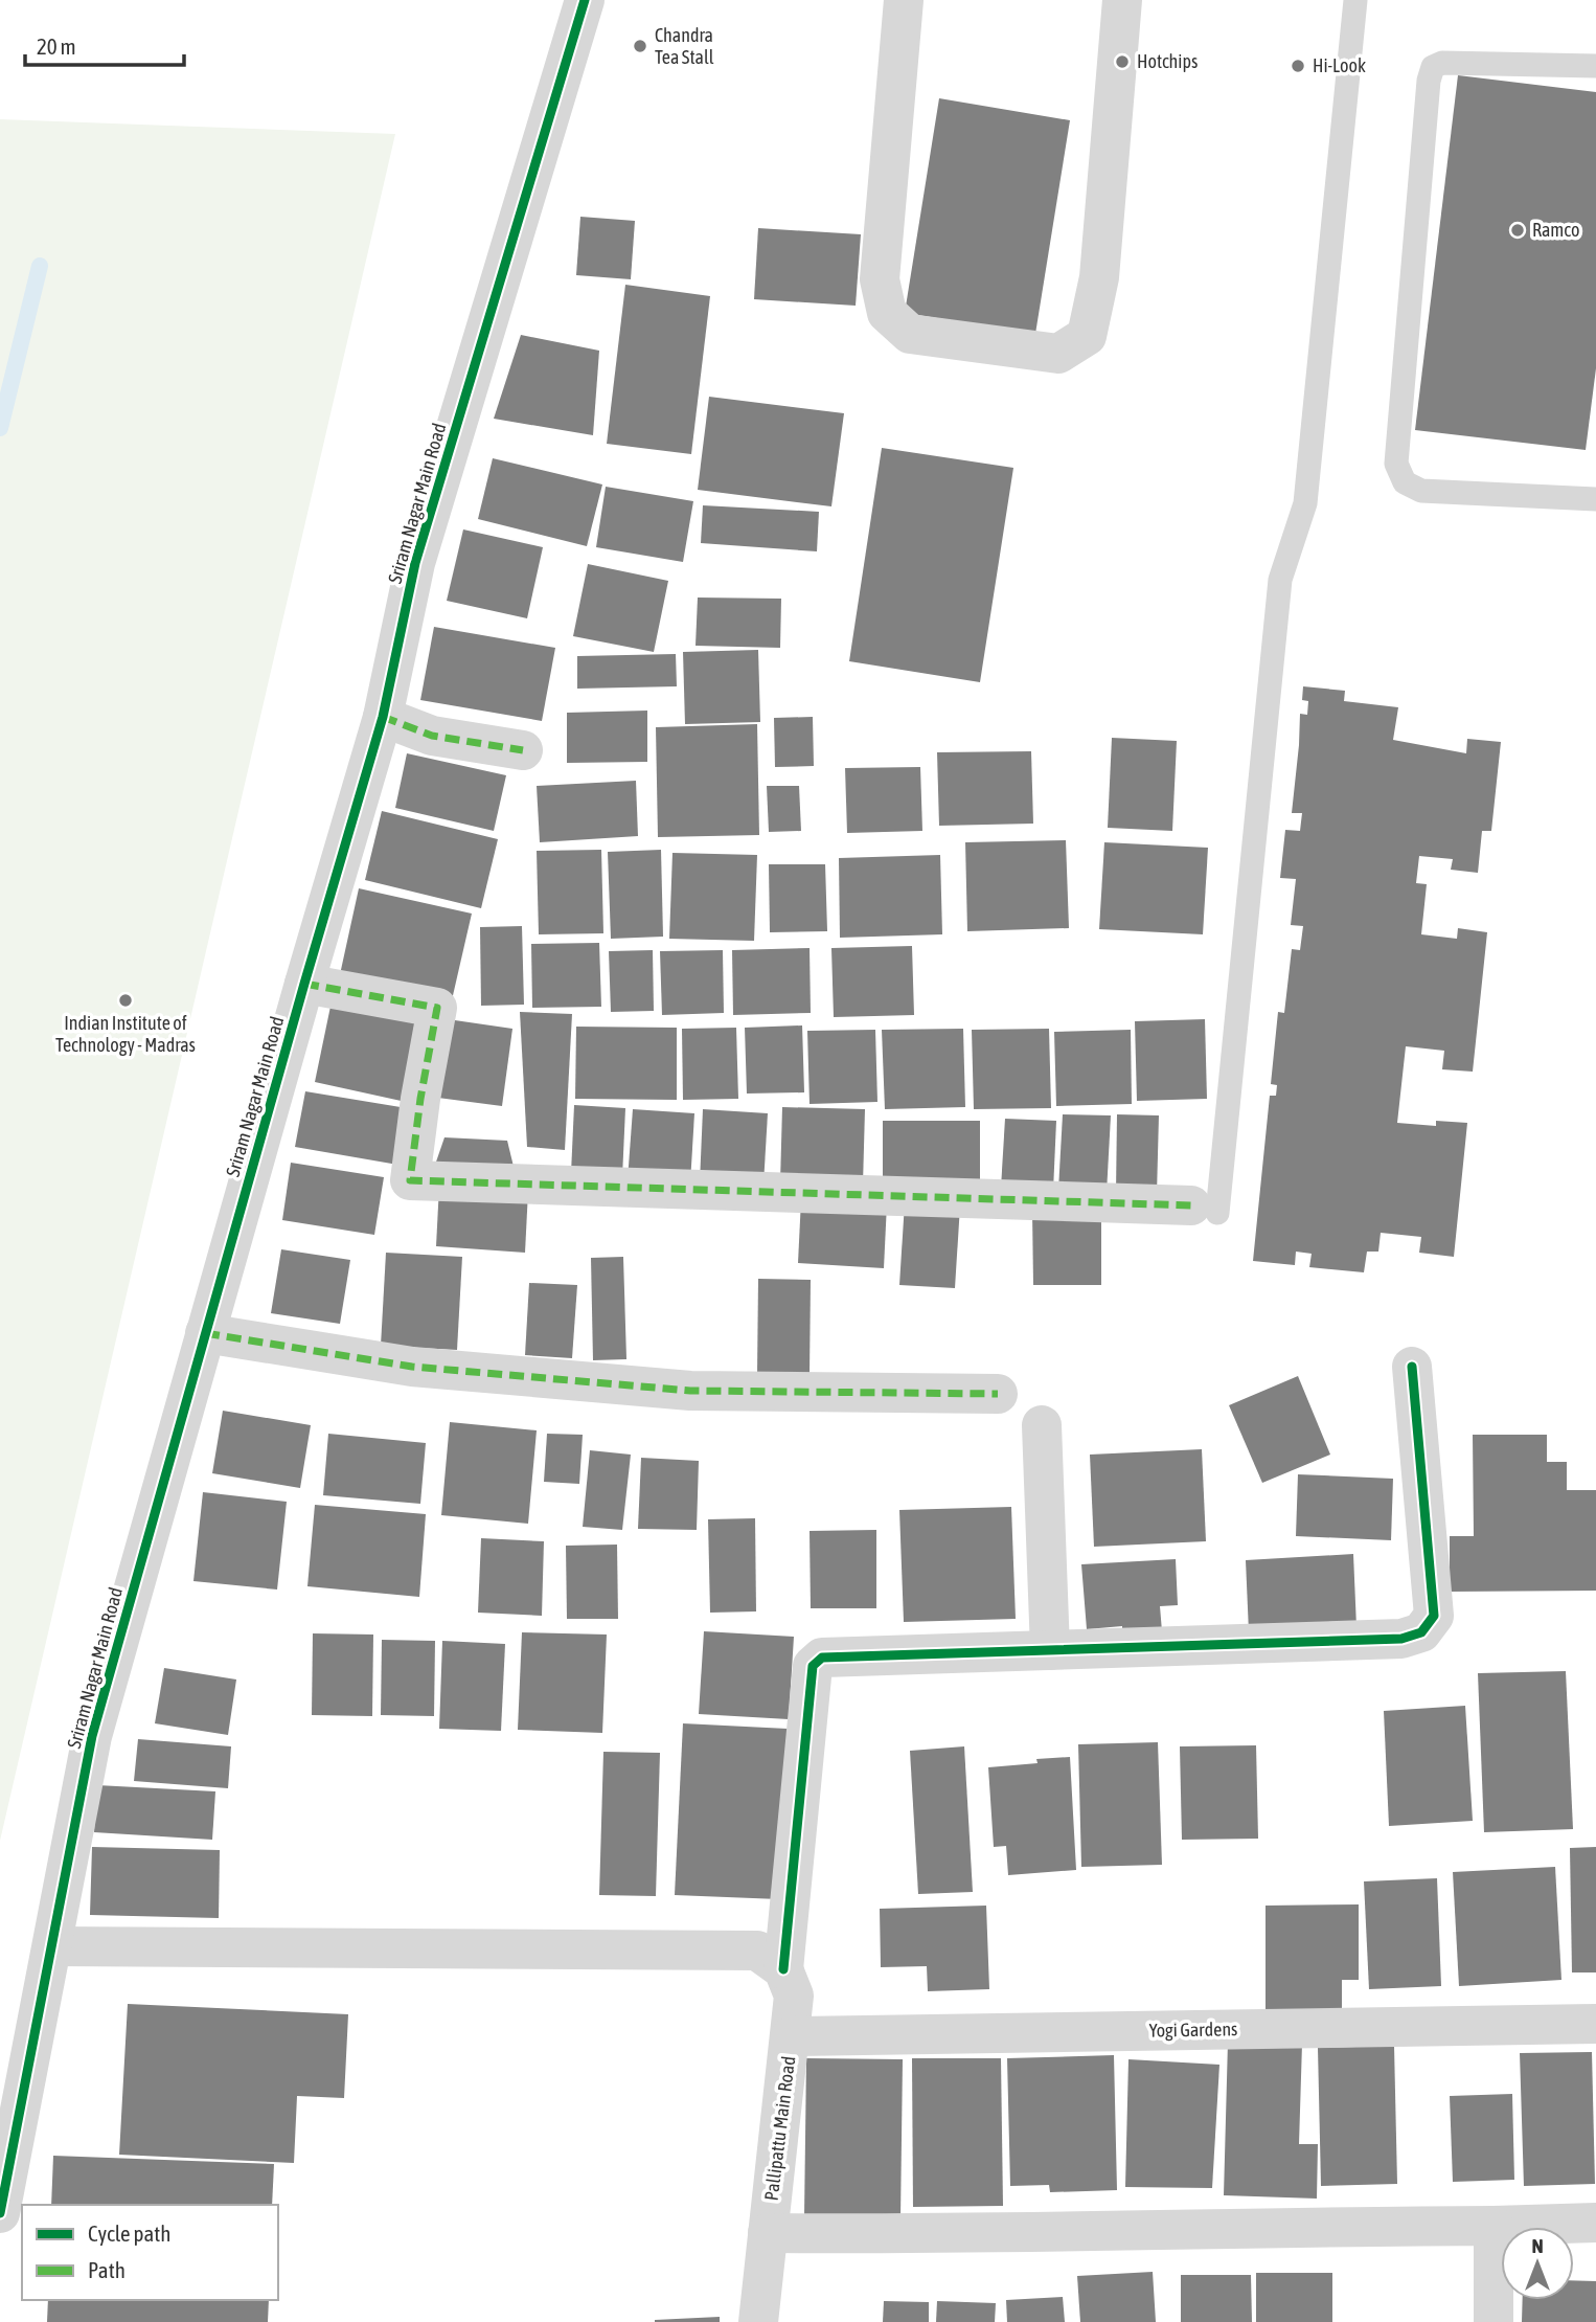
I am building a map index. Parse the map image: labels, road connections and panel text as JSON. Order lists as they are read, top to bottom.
{
  "streets": {
    "street": ["Sriram Nagar Main Road", "Yogi Gardens", "Pallipattu Main Road"]
  },
  "crossings": [
    ["Yogi Gardens", "Pallipattu Main Road"]
  ],
  "places": [
    "Chandra Tea Stall",
    "Hotchips",
    "Hi-Look",
    "Ramco",
    "Indian Institute of Technology - Madras"
  ],
  "legend": ["Cycle path", "Path"],
  "scale_bar": "20 m",
  "north": "top"
}
